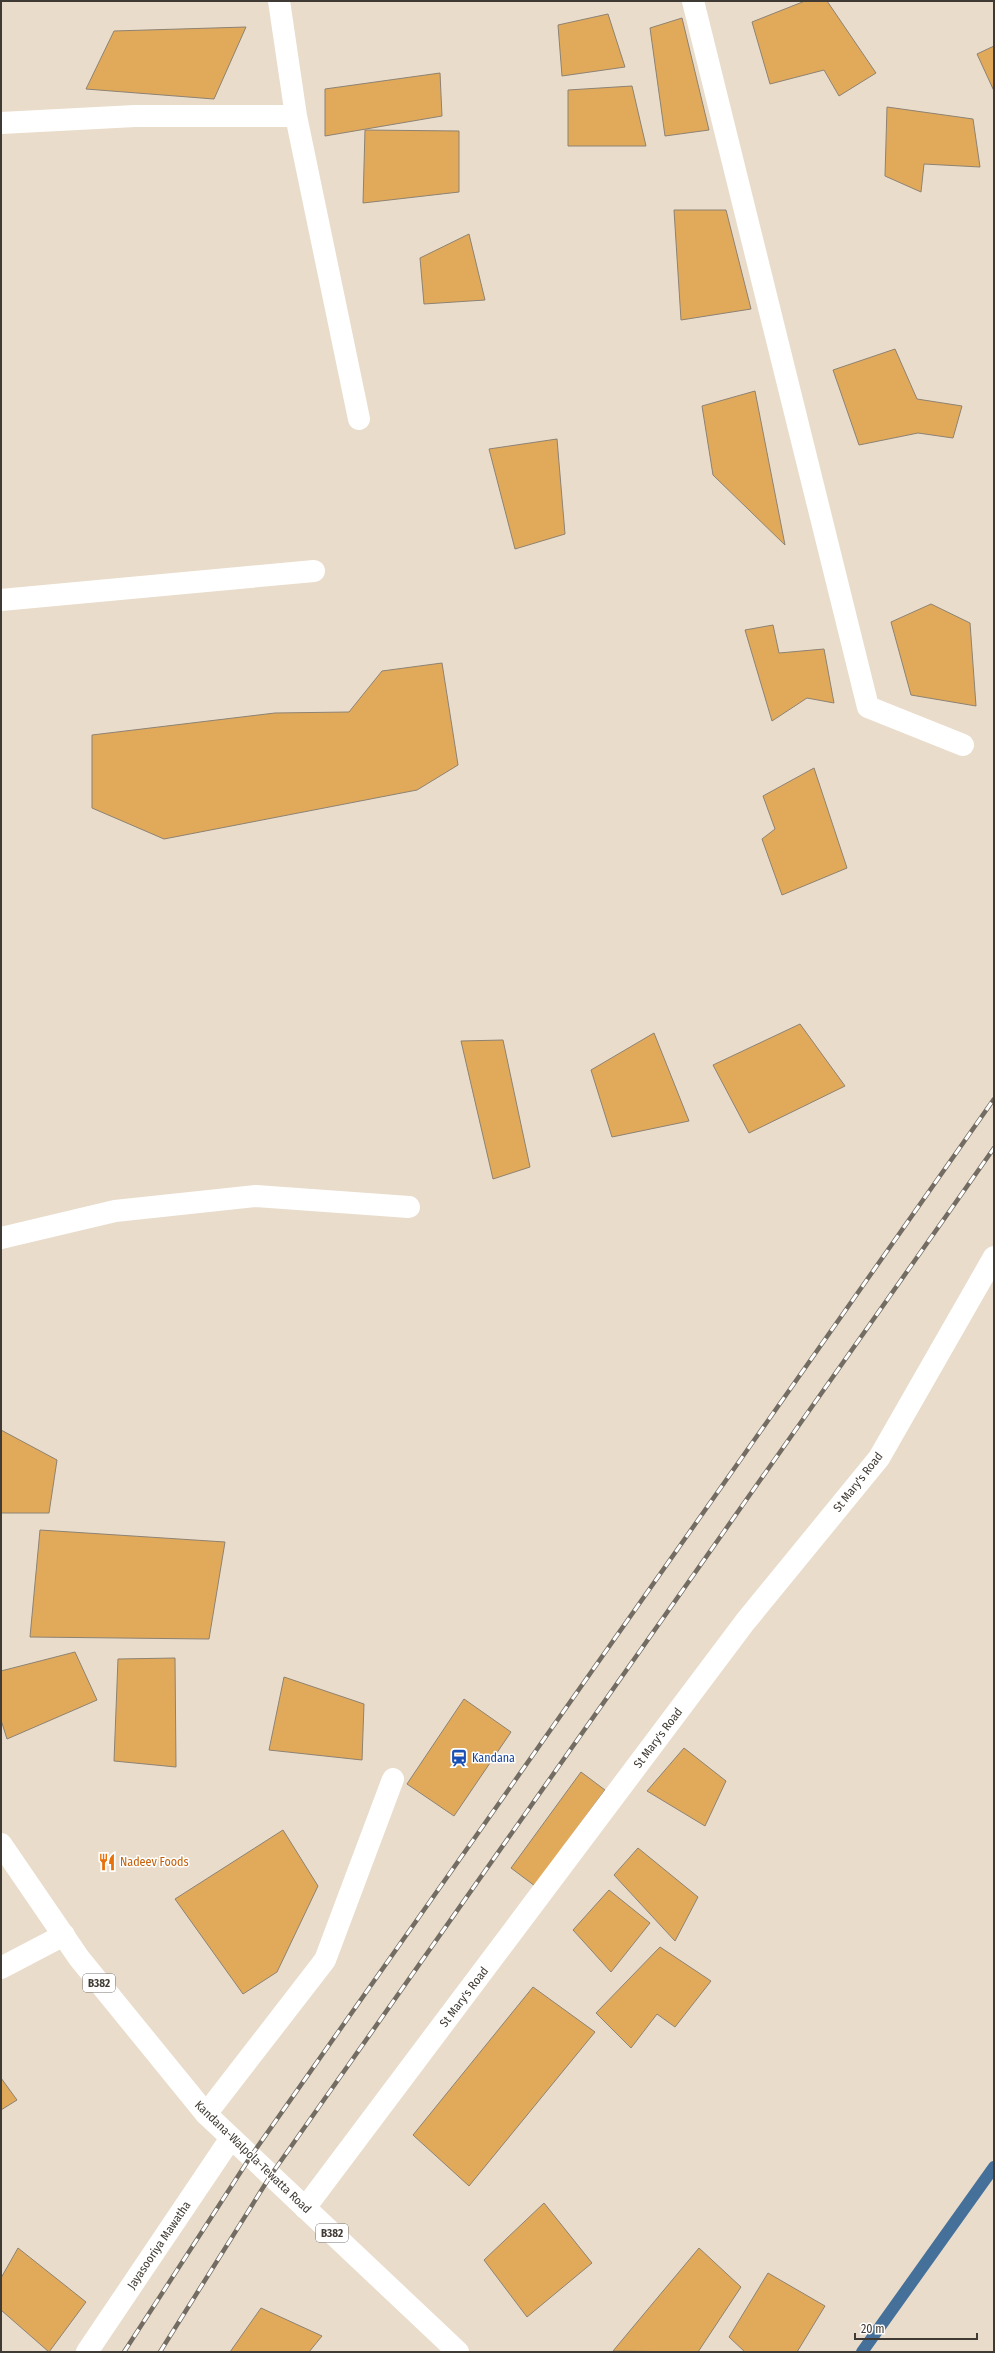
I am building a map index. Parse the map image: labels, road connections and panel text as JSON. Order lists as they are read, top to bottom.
{
  "streets": {
    "street": [
      "St Mary's Road",
      "B382",
      "Kandana-Walpola-Tewatta Road",
      "Jayasooriya Mawatha"
    ]
  },
  "crossings": [
    ["St Mary's Road", "Kandana-Walpola-Tewatta Road"],
    ["Kandana-Walpola-Tewatta Road", "Jayasooriya Mawatha"]
  ],
  "places": {
    "station": ["Kandana"],
    "restaurant": ["Nadeev Foods"]
  },
  "scale_bar": "20 m"
}
